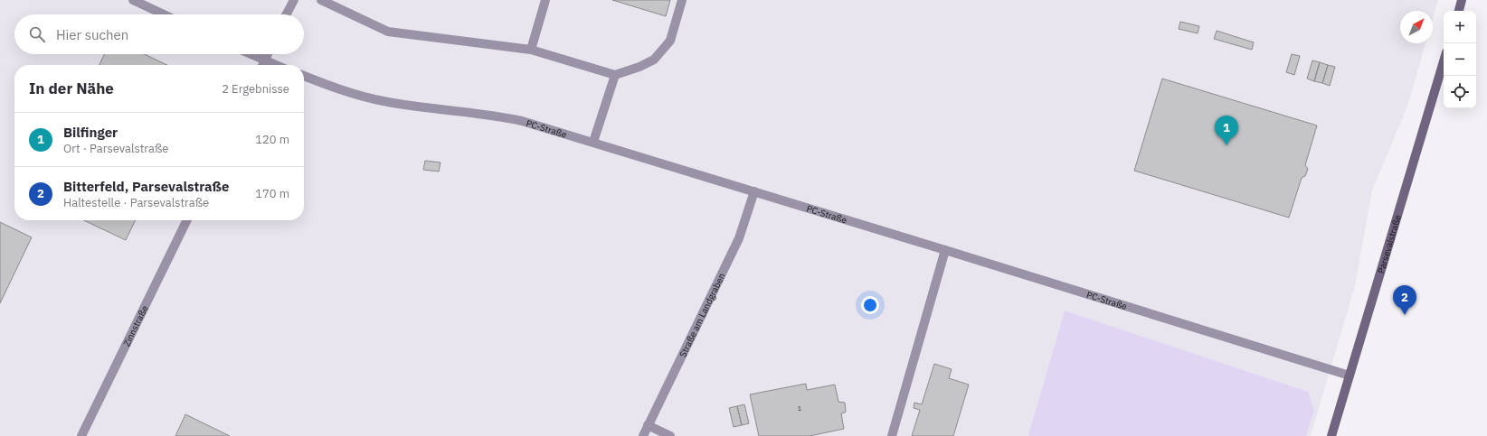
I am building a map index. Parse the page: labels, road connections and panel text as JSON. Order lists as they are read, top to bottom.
{
  "streets": {
    "street": [
      "PC-Straße",
      "Parsevalstraße",
      "Straße am Landgraben",
      "Zinnstraße"
    ]
  },
  "crossings": [
    ["PC-Straße", "Parsevalstraße"],
    ["PC-Straße", "Straße am Landgraben"]
  ],
  "house_numbers": ["1"],
  "north": "top right",
  "page": {
    "map_buttons": ["+", "−"],
    "search": "Hier suchen",
    "heading": ["In der Nähe", "2 Ergebnisse"],
    "list": [
      {
        "mark": "1",
        "name": "Bilfinger",
        "note": "Ort · Parsevalstraße",
        "value": "120 m"
      },
      {
        "mark": "2",
        "name": "Bitterfeld, Parsevalstraße",
        "note": "Haltestelle · Parsevalstraße",
        "value": "170 m"
      }
    ],
    "pins": ["1", "2"]
  }
}
